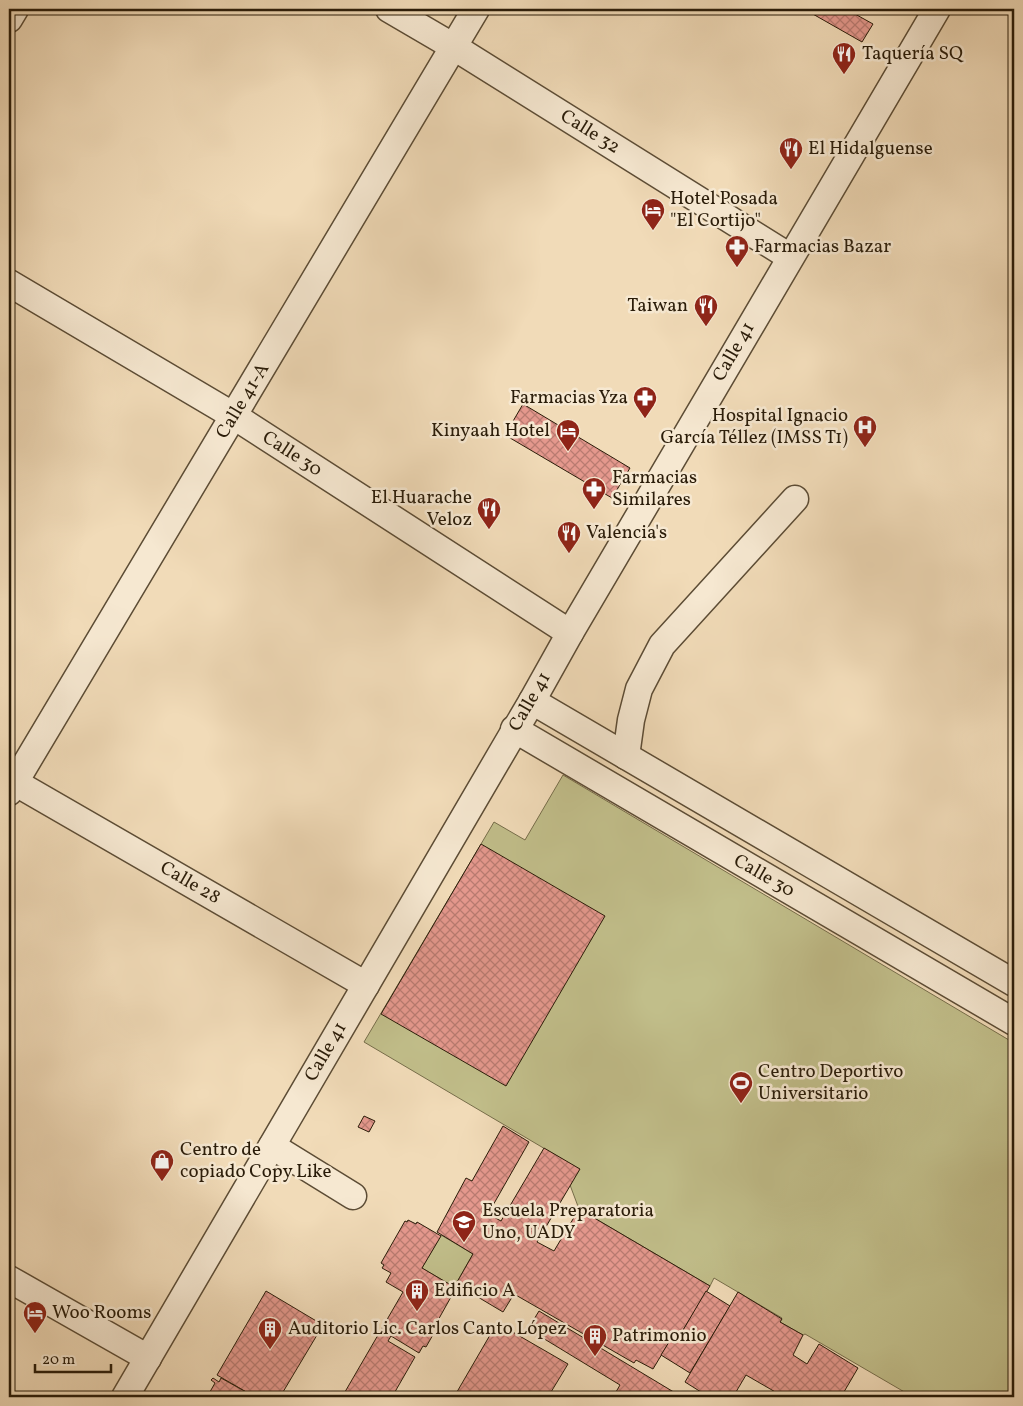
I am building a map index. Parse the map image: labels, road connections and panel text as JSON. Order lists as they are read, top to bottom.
{
  "streets": {
    "street": [
      "Calle 32",
      "Calle 41",
      "Calle 41-A",
      "Calle 30",
      "Calle 28"
    ]
  },
  "crossings": [
    ["Calle 32", "Calle 41"],
    ["Calle 32", "Calle 41-A"],
    ["Calle 41", "Calle 30"],
    ["Calle 41", "Calle 28"],
    ["Calle 41-A", "Calle 30"],
    ["Calle 41-A", "Calle 28"]
  ],
  "places": {
    "restaurant": [
      "Taquería SQ",
      "El Hidalguense",
      "Taiwan",
      "El Huarache Veloz",
      "Valencia's"
    ],
    "hotel": ["Hotel Posada \"El Cortijo\"", "Kinyaah Hotel", "Woo Rooms"],
    "pharmacy": ["Farmacias Bazar", "Farmacias Yza", "Farmacias Similares"],
    "hospital": ["Hospital Ignacio García Téllez (IMSS T1)"],
    "sports": ["Centro Deportivo Universitario"],
    "shop": ["Centro de copiado Copy Like"],
    "school or university": ["Escuela Preparatoria Uno, UADY"],
    "building": ["Edificio A", "Auditorio Lic. Carlos Canto López", "Patrimonio"]
  },
  "scale_bar": "20 m"
}
